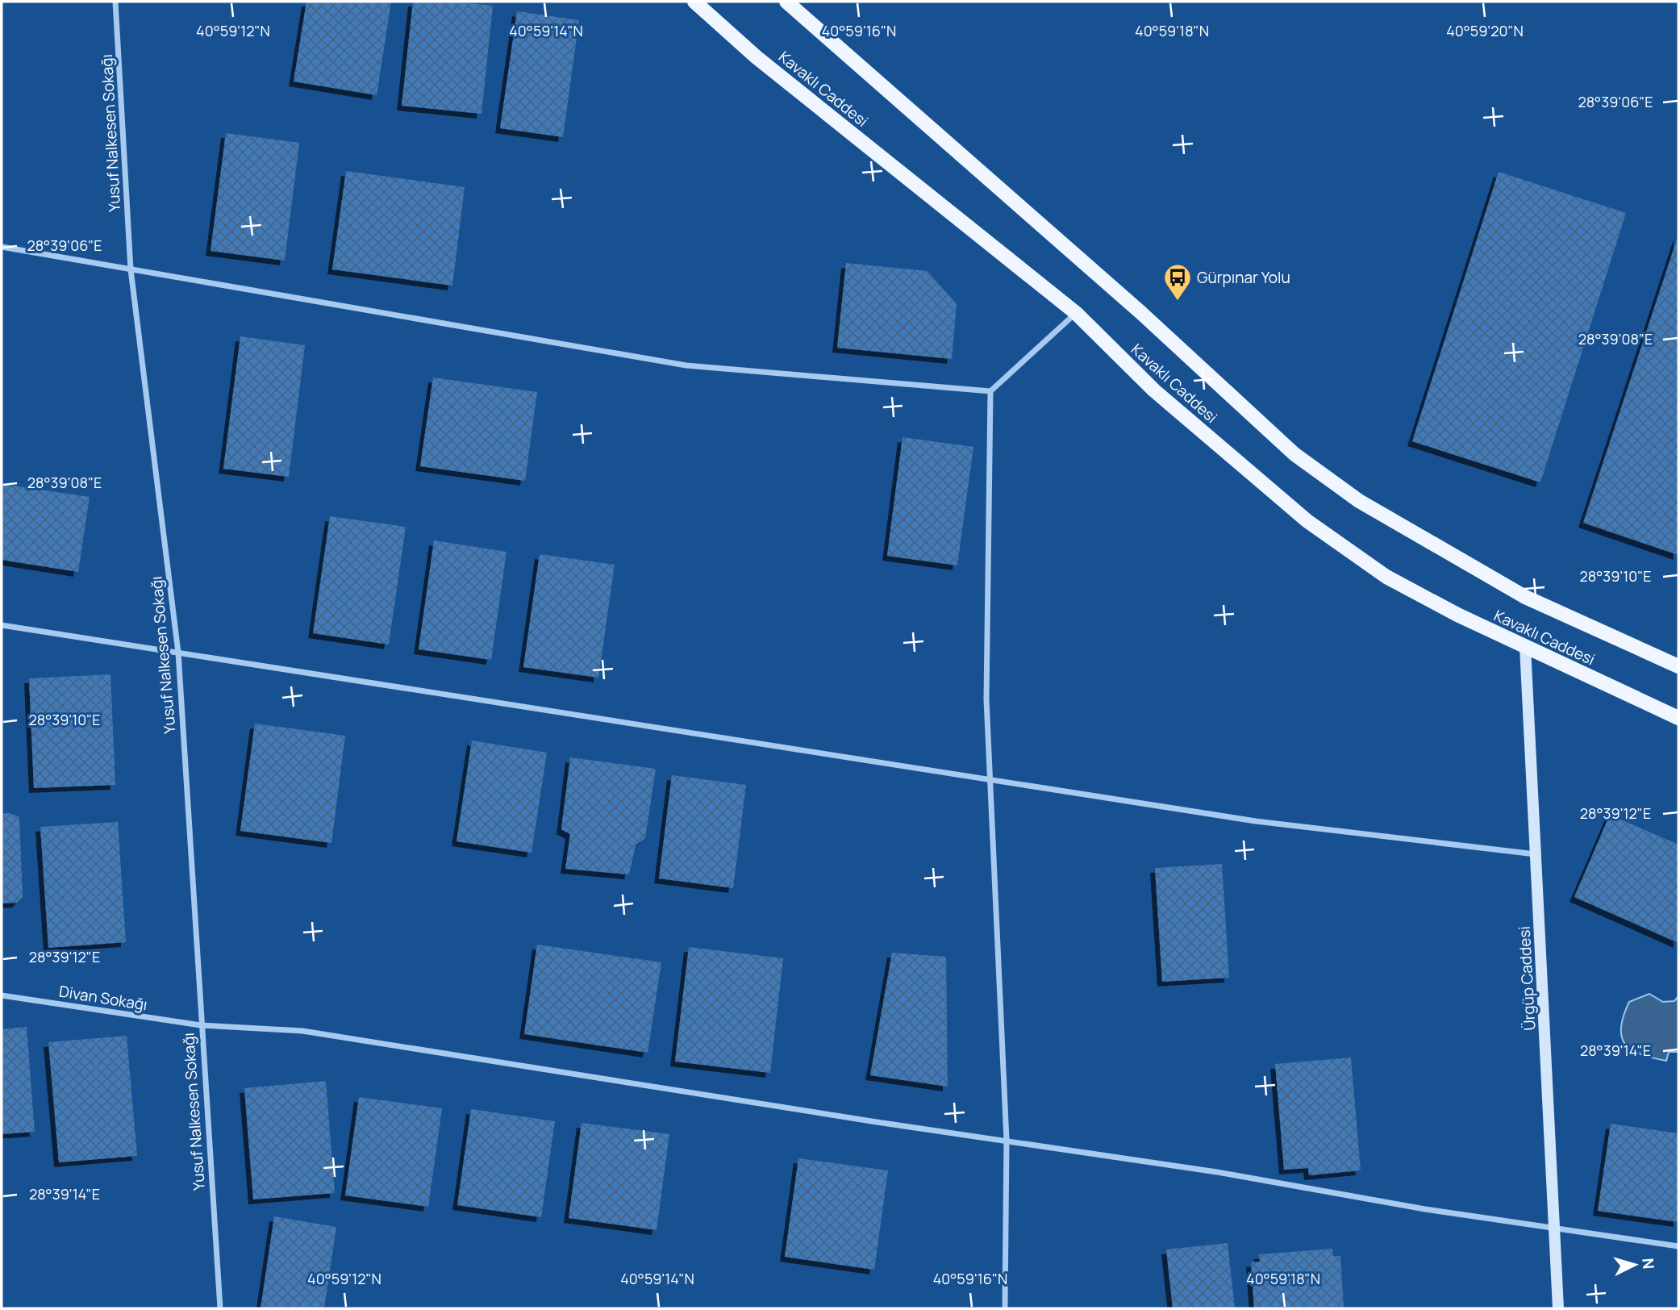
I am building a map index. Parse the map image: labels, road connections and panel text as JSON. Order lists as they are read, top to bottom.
{
  "streets": {
    "main road": ["Kavaklı Caddesi"],
    "street": ["Yusuf Nalkesen Sokağı", "Ürgüp Caddesi", "Divan Sokağı"]
  },
  "crossings": [
    ["Kavaklı Caddesi", "Ürgüp Caddesi"],
    ["Yusuf Nalkesen Sokağı", "Divan Sokağı"],
    ["Ürgüp Caddesi", "Divan Sokağı"]
  ],
  "places": {
    "bus stop": ["Gürpınar Yolu"]
  },
  "north": "right",
  "coordinates": [
    "40°59'12\"N",
    "40°59'14\"N",
    "40°59'16\"N",
    "40°59'18\"N",
    "40°59'20\"N",
    "28°39'06\"E",
    "28°39'08\"E",
    "28°39'10\"E",
    "28°39'12\"E",
    "28°39'14\"E"
  ]
}
